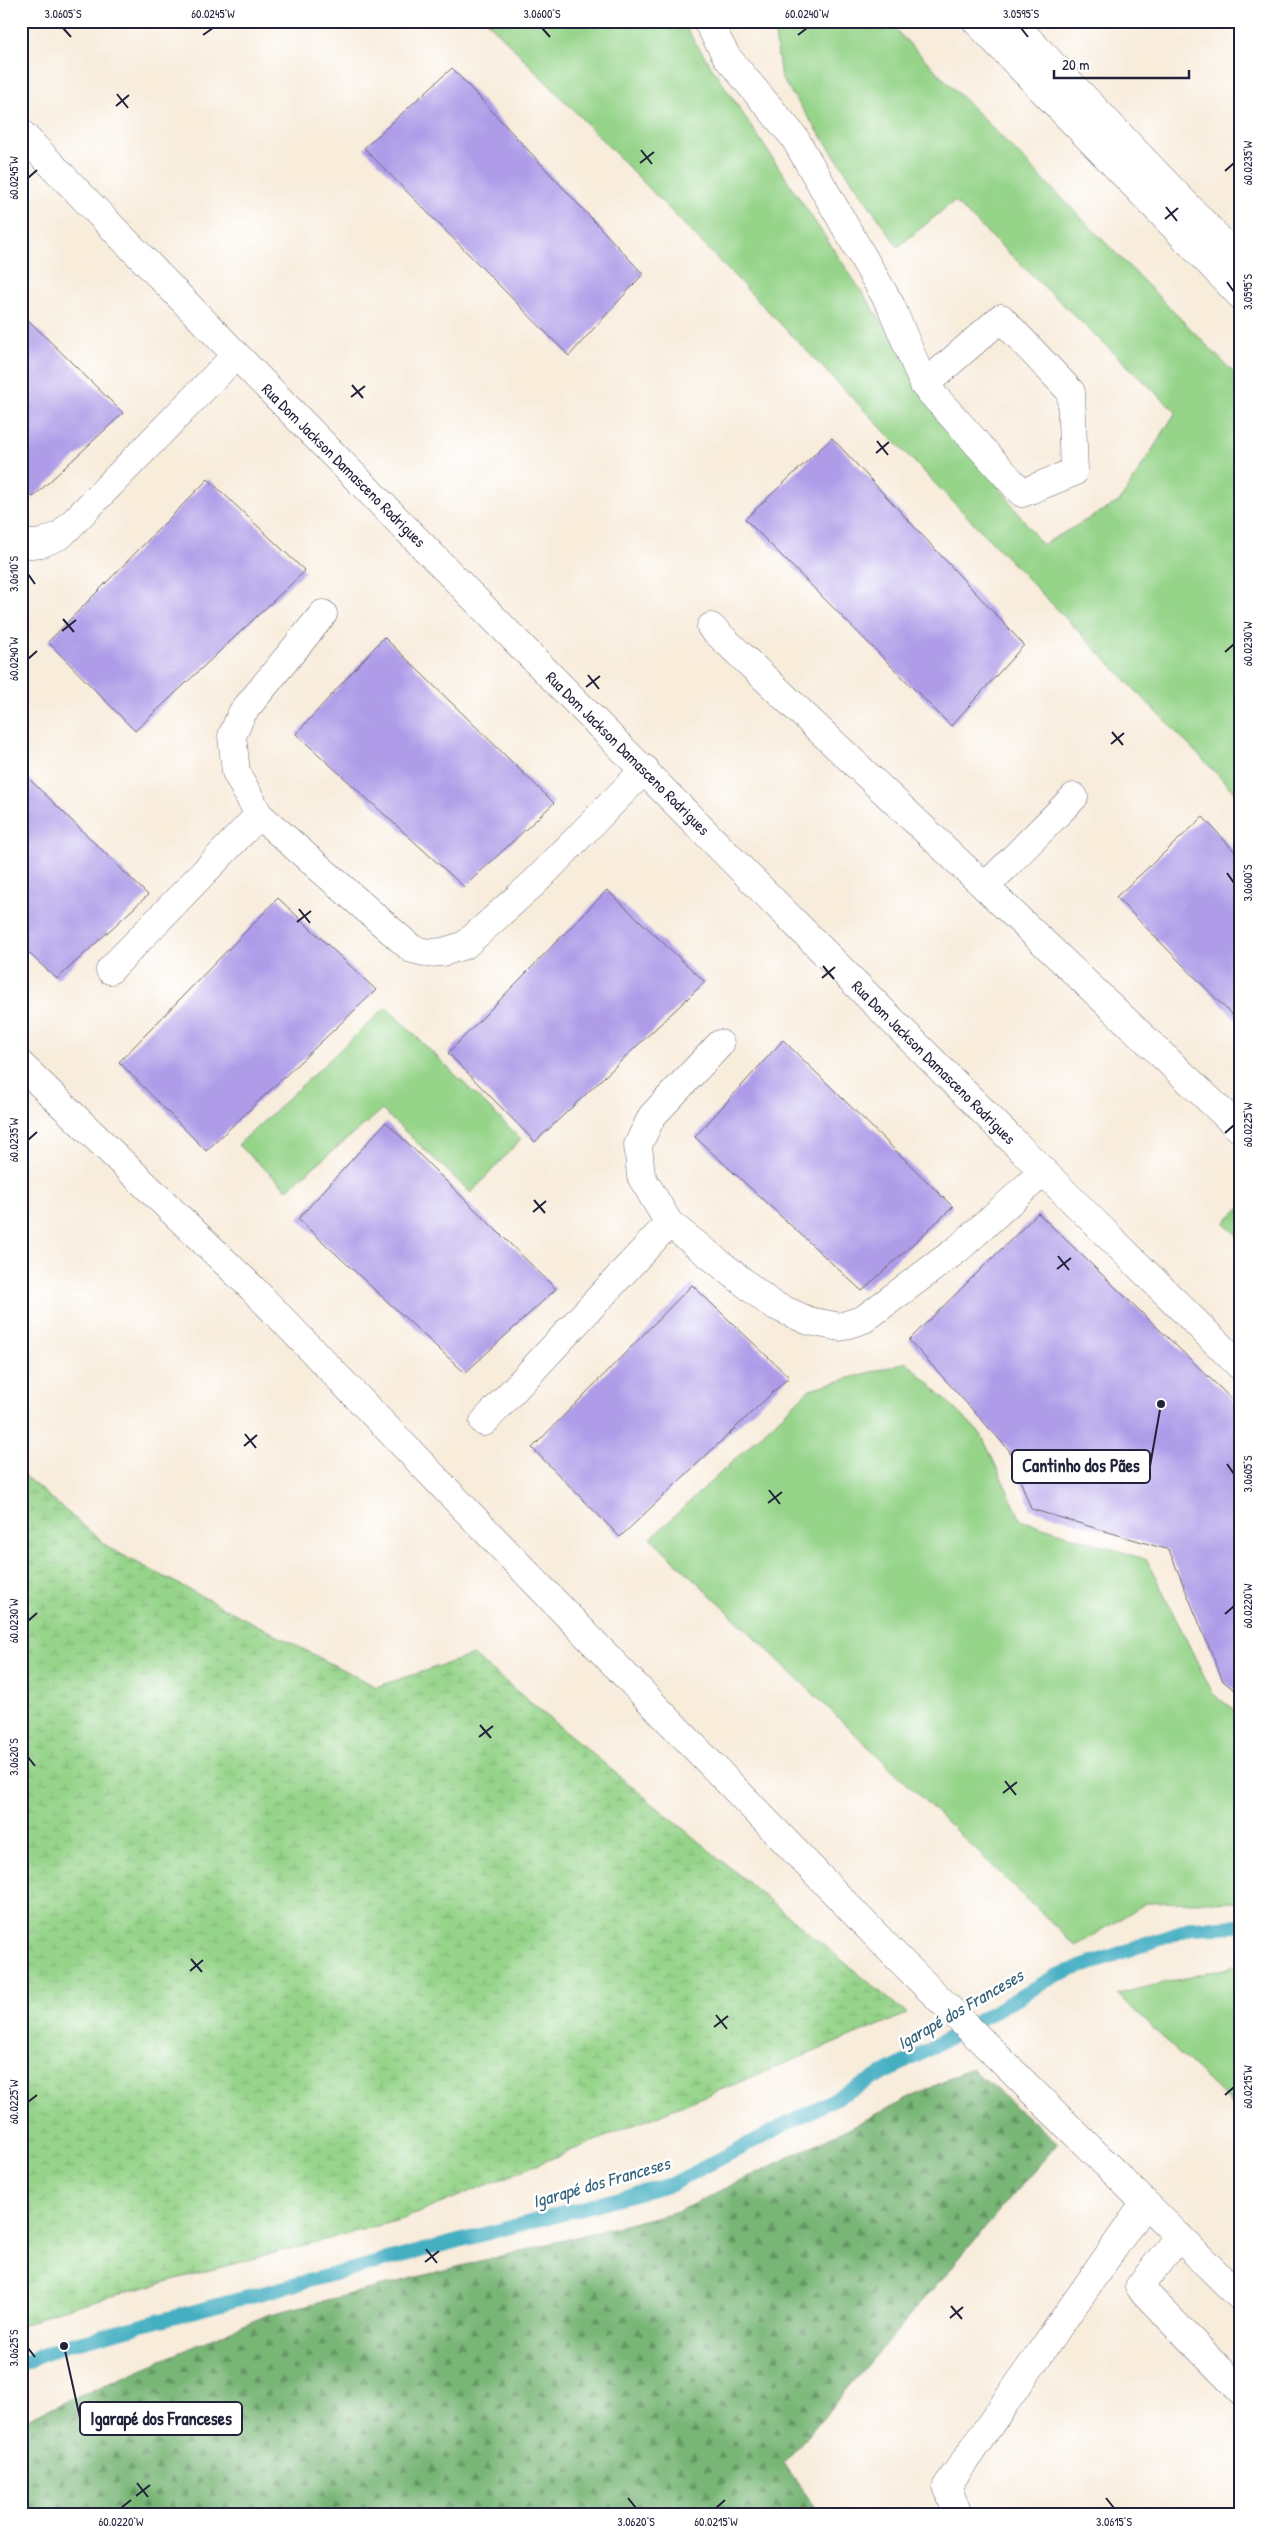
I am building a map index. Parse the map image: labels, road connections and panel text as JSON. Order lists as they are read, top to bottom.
{
  "streets": {
    "street": ["Rua Dom Jackson Damasceno Rodrigues"]
  },
  "water": ["Igarapé dos Franceses"],
  "places": ["Cantinho dos Pães", "Igarapé dos Franceses"],
  "scale_bar": "20 m",
  "coordinates": [
    "3.0605°S",
    "60.0245°W",
    "3.0600°S",
    "60.0240°W",
    "3.0595°S",
    "60.0235°W",
    "3.0610°S",
    "60.0230°W",
    "60.0225°W",
    "60.0220°W",
    "3.0620°S",
    "60.0215°W",
    "3.0625°S",
    "3.0615°S"
  ]
}
